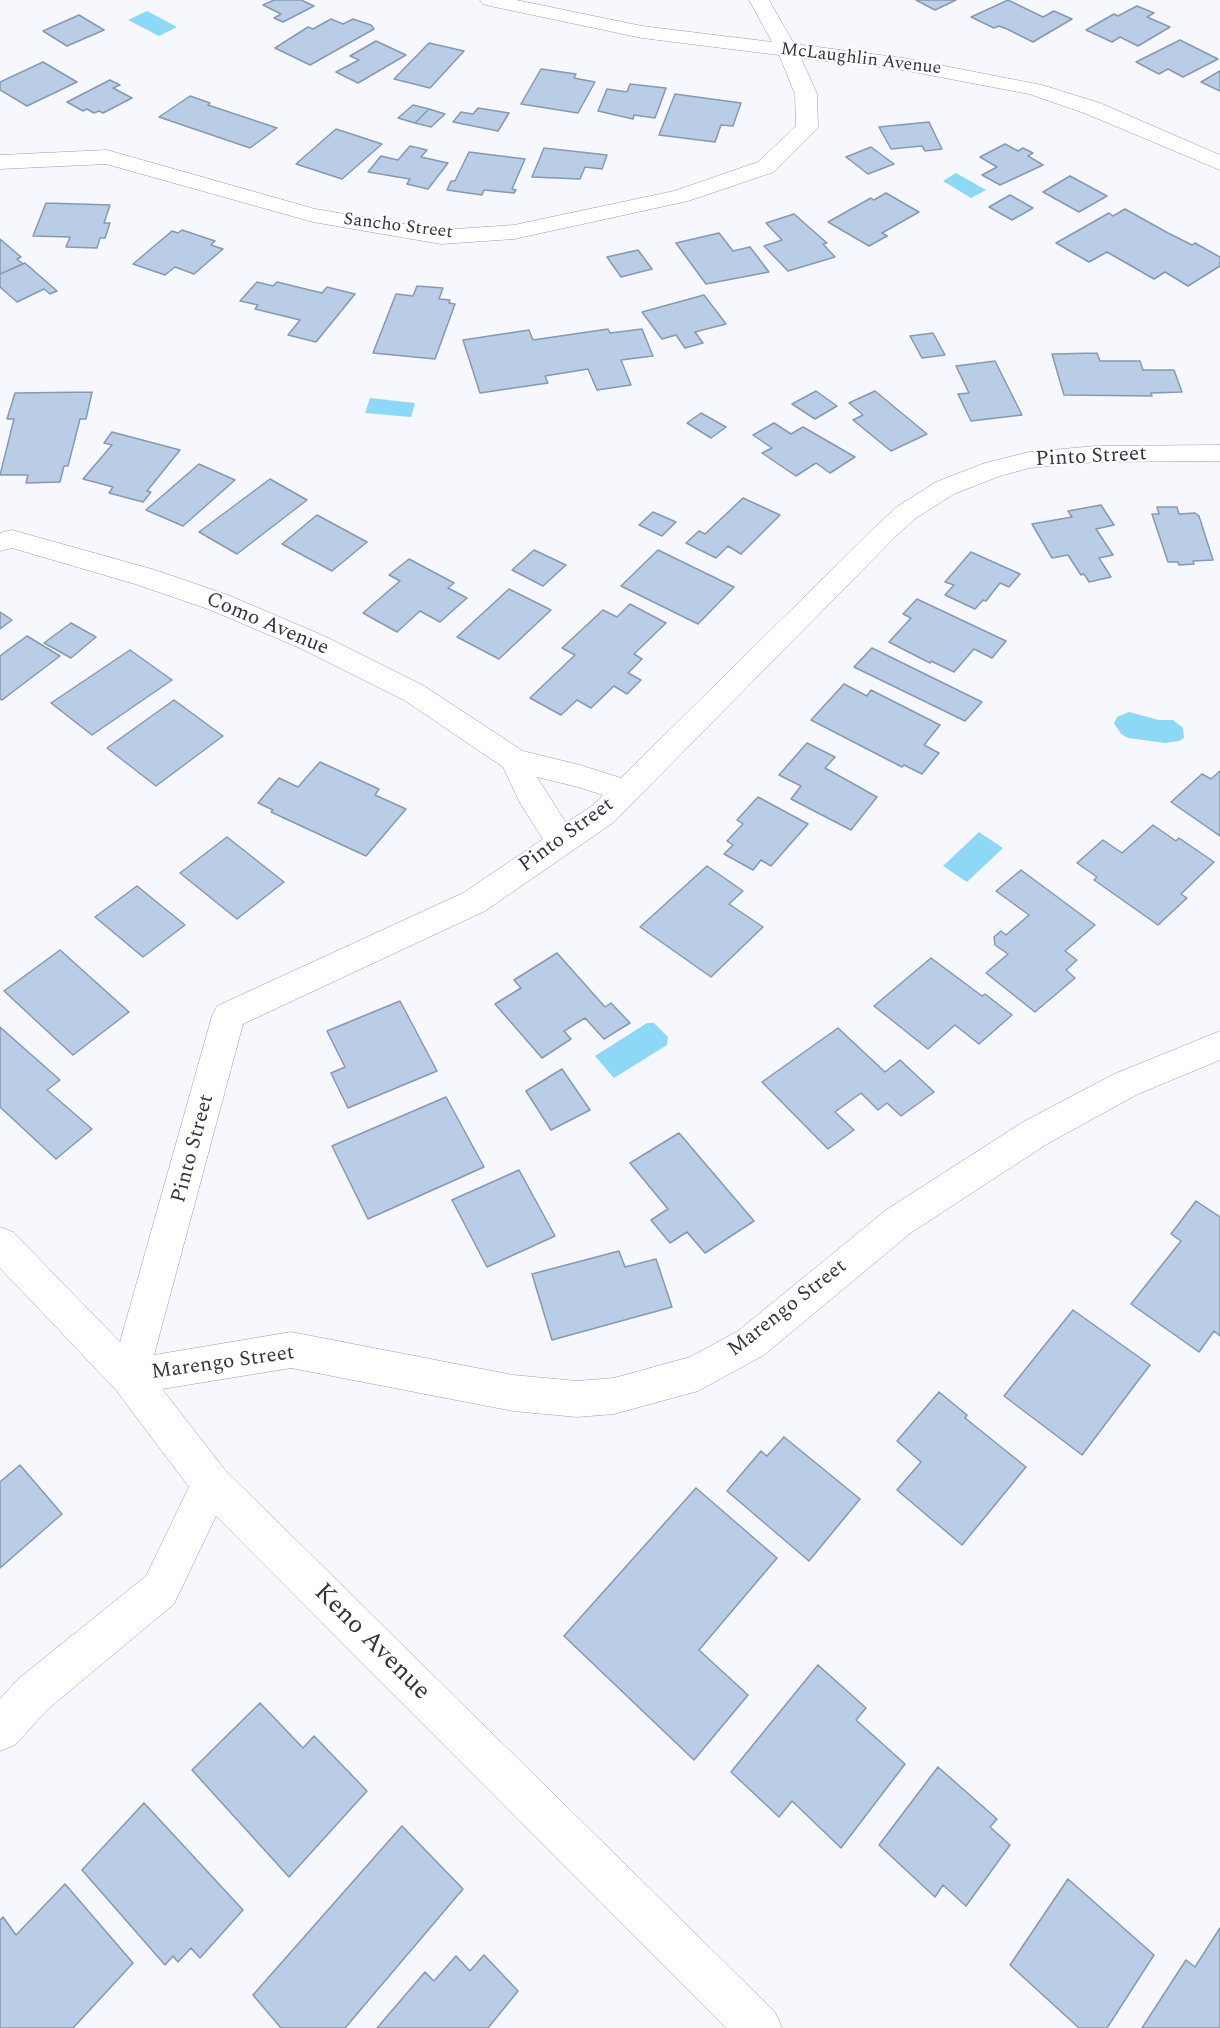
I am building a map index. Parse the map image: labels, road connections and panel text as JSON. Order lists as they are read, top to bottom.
{
  "streets": {
    "street": [
      "McLaughlin Avenue",
      "Sancho Street",
      "Pinto Street",
      "Como Avenue",
      "Marengo Street",
      "Keno Avenue"
    ]
  },
  "crossings": [
    ["McLaughlin Avenue", "Sancho Street"],
    ["Pinto Street", "Como Avenue"],
    ["Pinto Street", "Marengo Street"],
    ["Pinto Street", "Keno Avenue"],
    ["Marengo Street", "Keno Avenue"]
  ]
}
